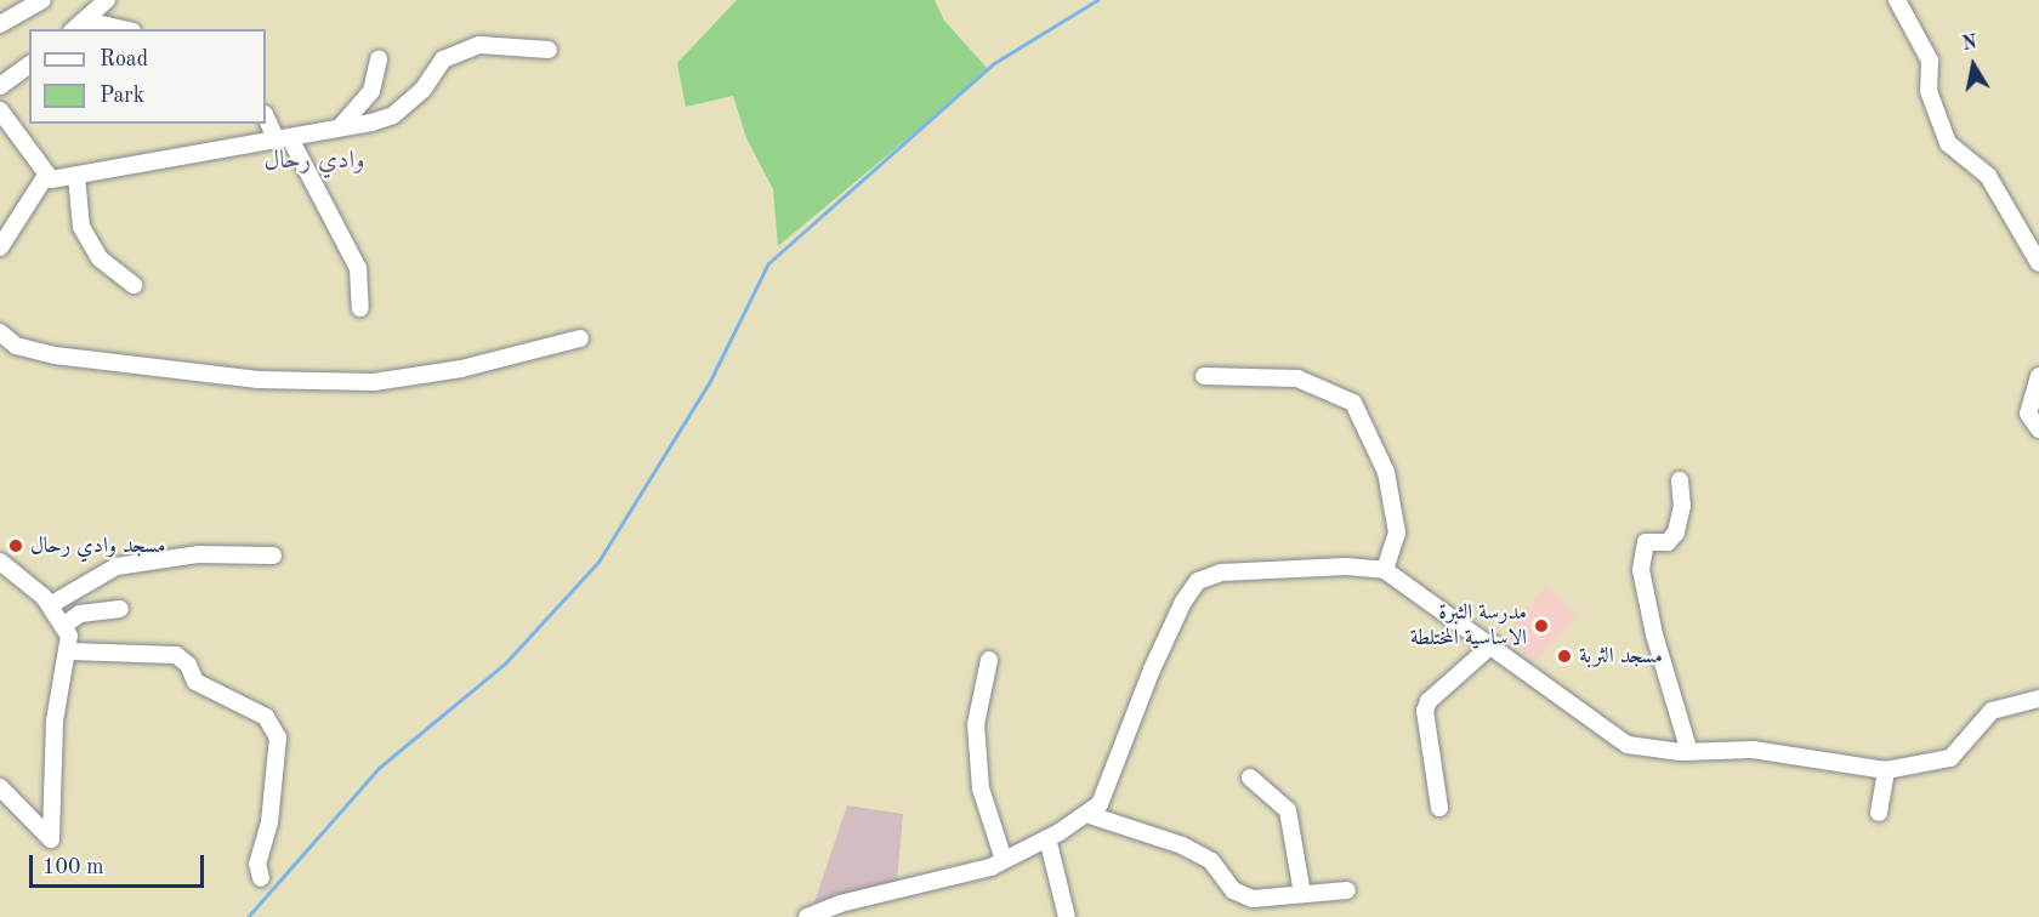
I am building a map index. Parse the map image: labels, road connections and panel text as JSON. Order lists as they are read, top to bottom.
{
  "districts": ["وادي رحال"],
  "places": ["مسجد وادي رحال", "مدرسة الثبرة الاساسية المختلطة", "مسجد الثربة"],
  "legend": ["Road", "Park"],
  "scale_bar": "100 m",
  "north": "top"
}
